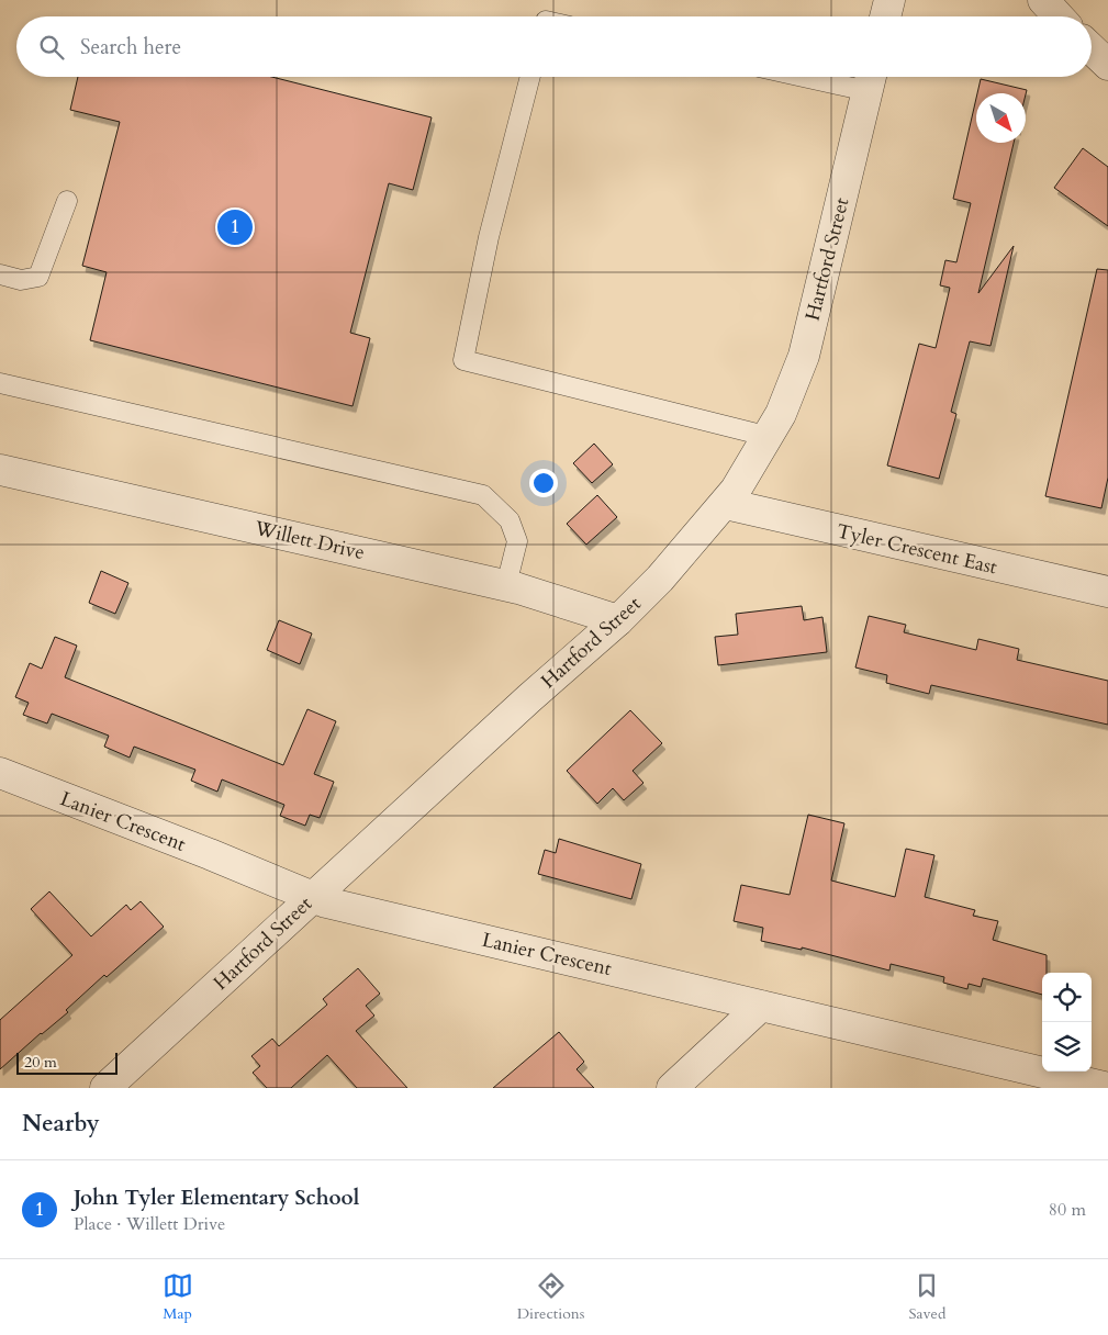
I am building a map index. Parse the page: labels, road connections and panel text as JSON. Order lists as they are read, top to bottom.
{
  "streets": {
    "street": [
      "Hartford Street",
      "Willett Drive",
      "Tyler Crescent East",
      "Lanier Crescent"
    ]
  },
  "crossings": [
    ["Hartford Street", "Willett Drive"],
    ["Hartford Street", "Tyler Crescent East"],
    ["Hartford Street", "Lanier Crescent"]
  ],
  "scale_bar": "20 m",
  "north": "bottom right",
  "page": {
    "search": "Search here",
    "pins": "1",
    "scale": "20 m",
    "heading": "Nearby",
    "list": [
      {
        "mark": "1",
        "name": "John Tyler Elementary School",
        "note": "Place · Willett Drive",
        "value": "80 m"
      }
    ],
    "nav": ["Map", "Directions", "Saved"]
  }
}
